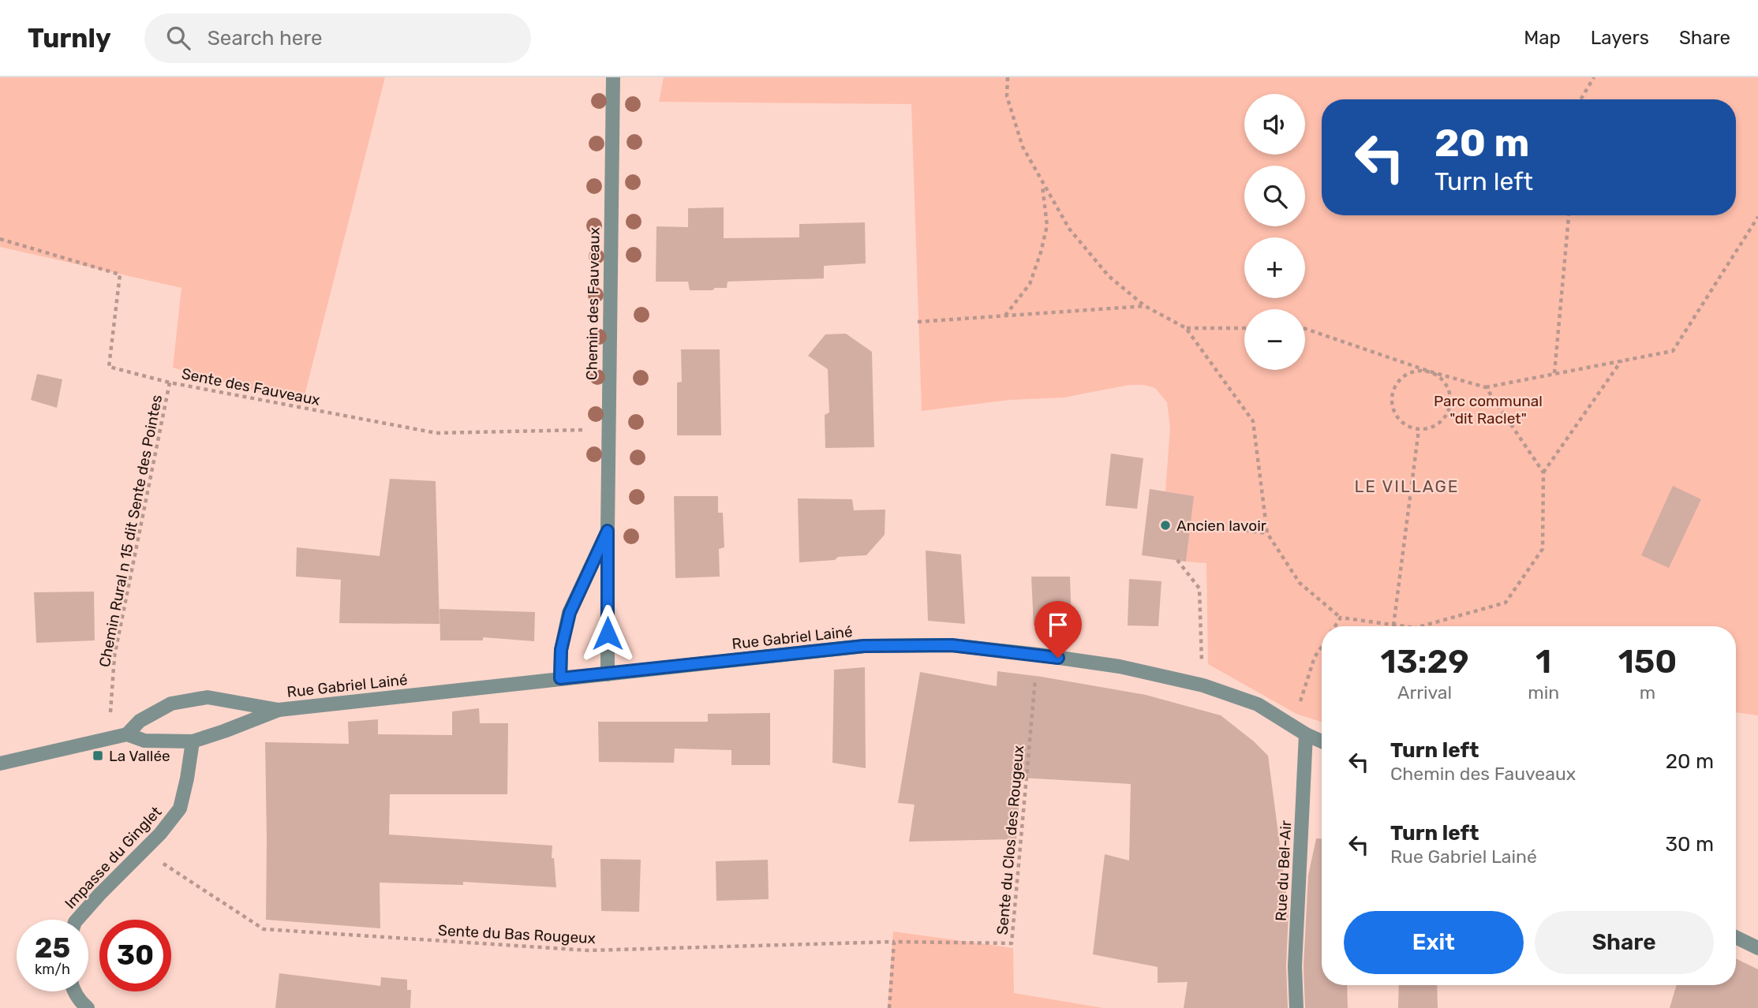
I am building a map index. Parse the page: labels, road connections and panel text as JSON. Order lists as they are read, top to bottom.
{
  "streets": {
    "street": [
      "Chemin des Fauveaux",
      "Rue Gabriel Lainé",
      "Impasse du Ginglet",
      "Rue du Bel-Air"
    ],
    "path": [
      "Sente des Fauveaux",
      "Chemin Rural n 15 dit Sente des Pointes",
      "Sente du Clos des Rougeux",
      "Sente du Bas Rougeux"
    ]
  },
  "crossings": [
    ["Chemin des Fauveaux", "Sente des Fauveaux"],
    ["Chemin des Fauveaux", "Rue Gabriel Lainé"],
    ["Sente des Fauveaux", "Chemin Rural n 15 dit Sente des Pointes"],
    ["Rue Gabriel Lainé", "Sente du Clos des Rougeux"],
    ["Rue Gabriel Lainé", "Impasse du Ginglet"],
    ["Rue Gabriel Lainé", "Rue du Bel-Air"],
    ["Sente du Clos des Rougeux", "Sente du Bas Rougeux"]
  ],
  "districts": ["LE VILLAGE"],
  "parks": ["Parc communal \"dit Raclet\""],
  "places": {
    "other": ["Ancien lavoir"],
    "transit": ["La Vallée"]
  },
  "page": {
    "header": "Turnly",
    "search": "Search here",
    "nav": ["Map", "Layers", "Share"],
    "map_buttons": ["+", "−"],
    "turn": ["20 m", "Turn left"],
    "eta": [
      "13:29",
      "Arrival",
      "1",
      "min",
      "150",
      "m"
    ],
    "list": [
      {
        "name": "Turn left",
        "note": "Chemin des Fauveaux",
        "value": "20 m"
      },
      {
        "name": "Turn left",
        "note": "Rue Gabriel Lainé",
        "value": "30 m"
      }
    ],
    "buttons": ["Exit", "Share"],
    "speed": "25 km/h",
    "limit": "30"
  }
}
